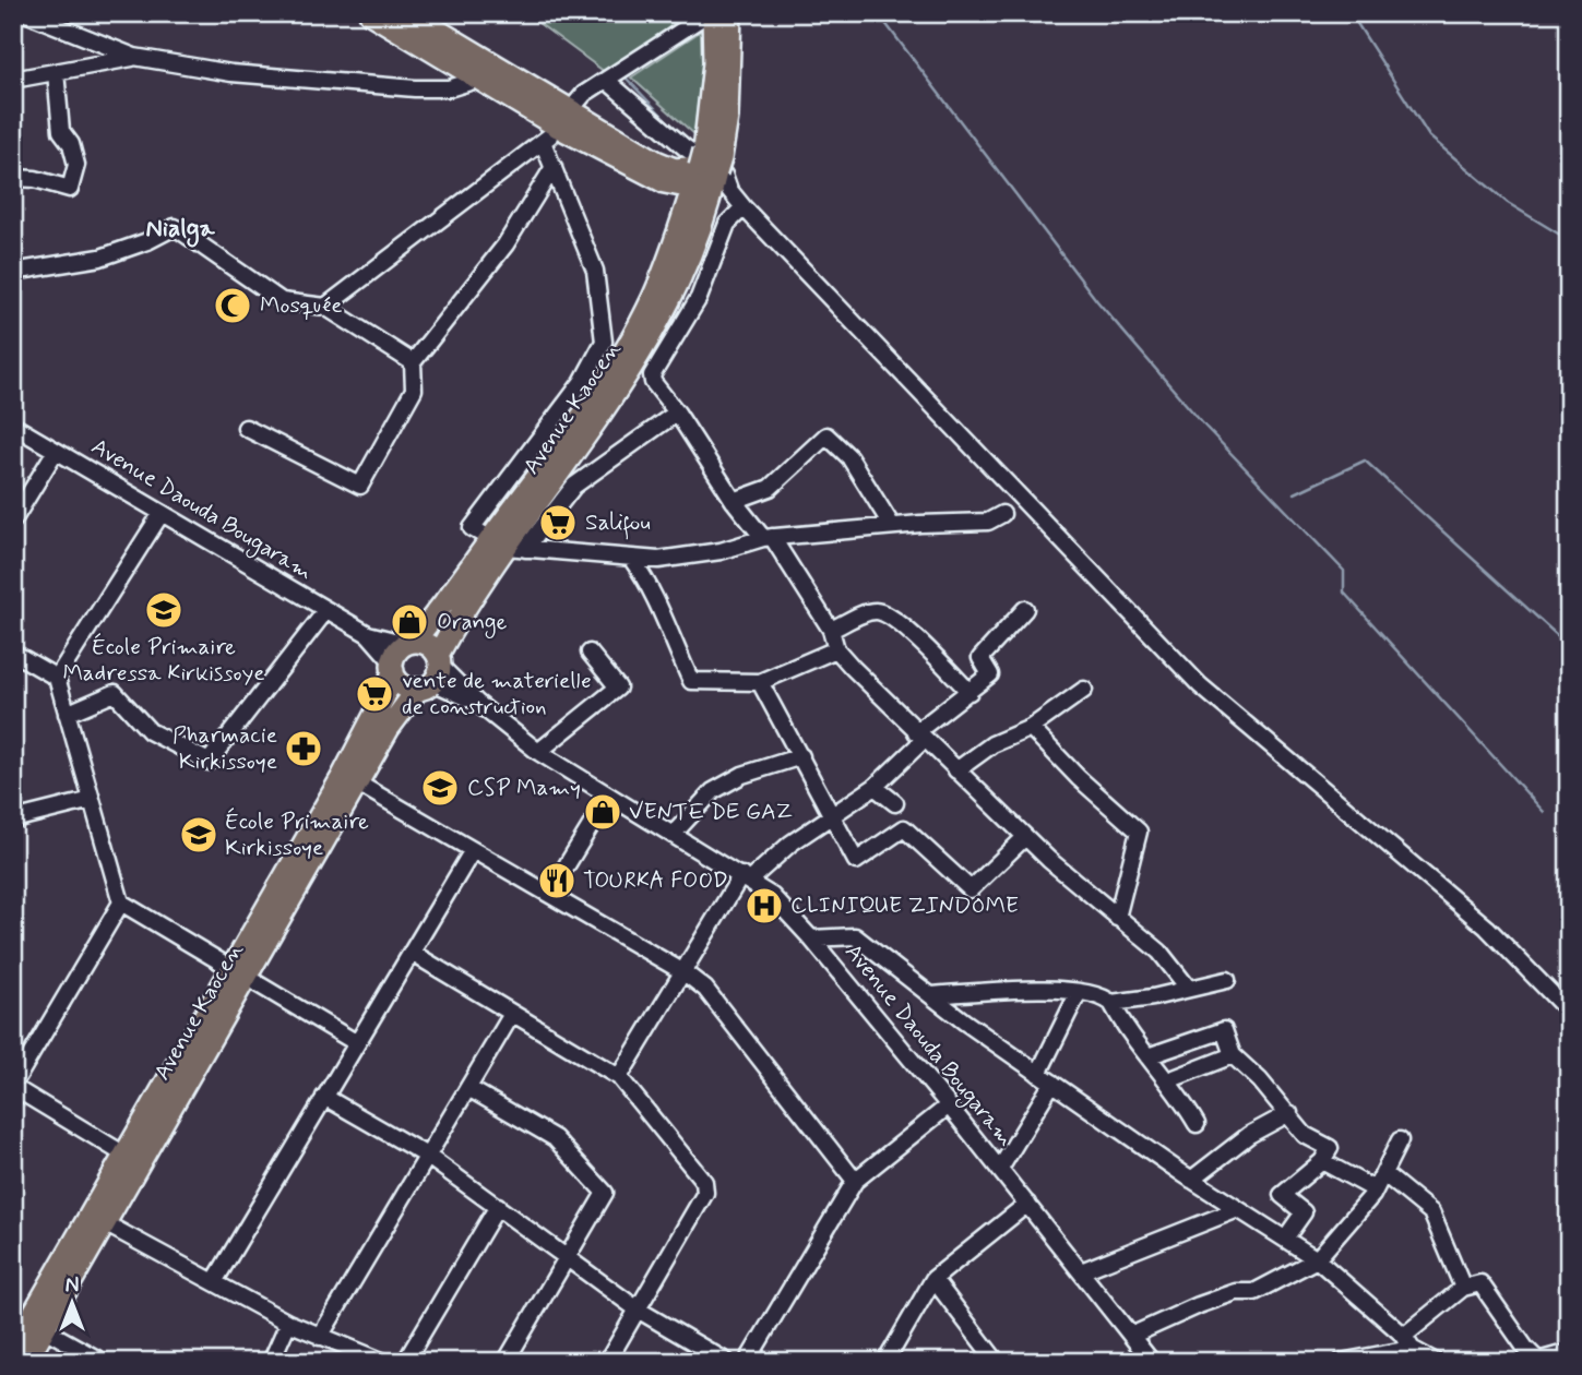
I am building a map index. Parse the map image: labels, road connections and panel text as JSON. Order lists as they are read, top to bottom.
{
  "streets": {
    "highway": ["Avenue Kaocen"],
    "street": ["Avenue Daouda Bougaram"]
  },
  "crossings": [
    ["Avenue Kaocen", "Avenue Daouda Bougaram"]
  ],
  "districts": ["Nialga"],
  "places": {
    "mosque": ["Mosquée"],
    "supermarket": ["Salifou", "vente de materielle de construction"],
    "school or university": ["École Primaire Madressa Kirkissoye", "CSP Mamy", "École Primaire Kirkissoye"],
    "shop": ["Orange", "VENTE DE GAZ"],
    "pharmacy": ["Pharmacie Kirkissoye"],
    "restaurant": ["TOURKA FOOD"],
    "hospital": ["CLINIQUE ZINDOME"]
  },
  "north": "top"
}
